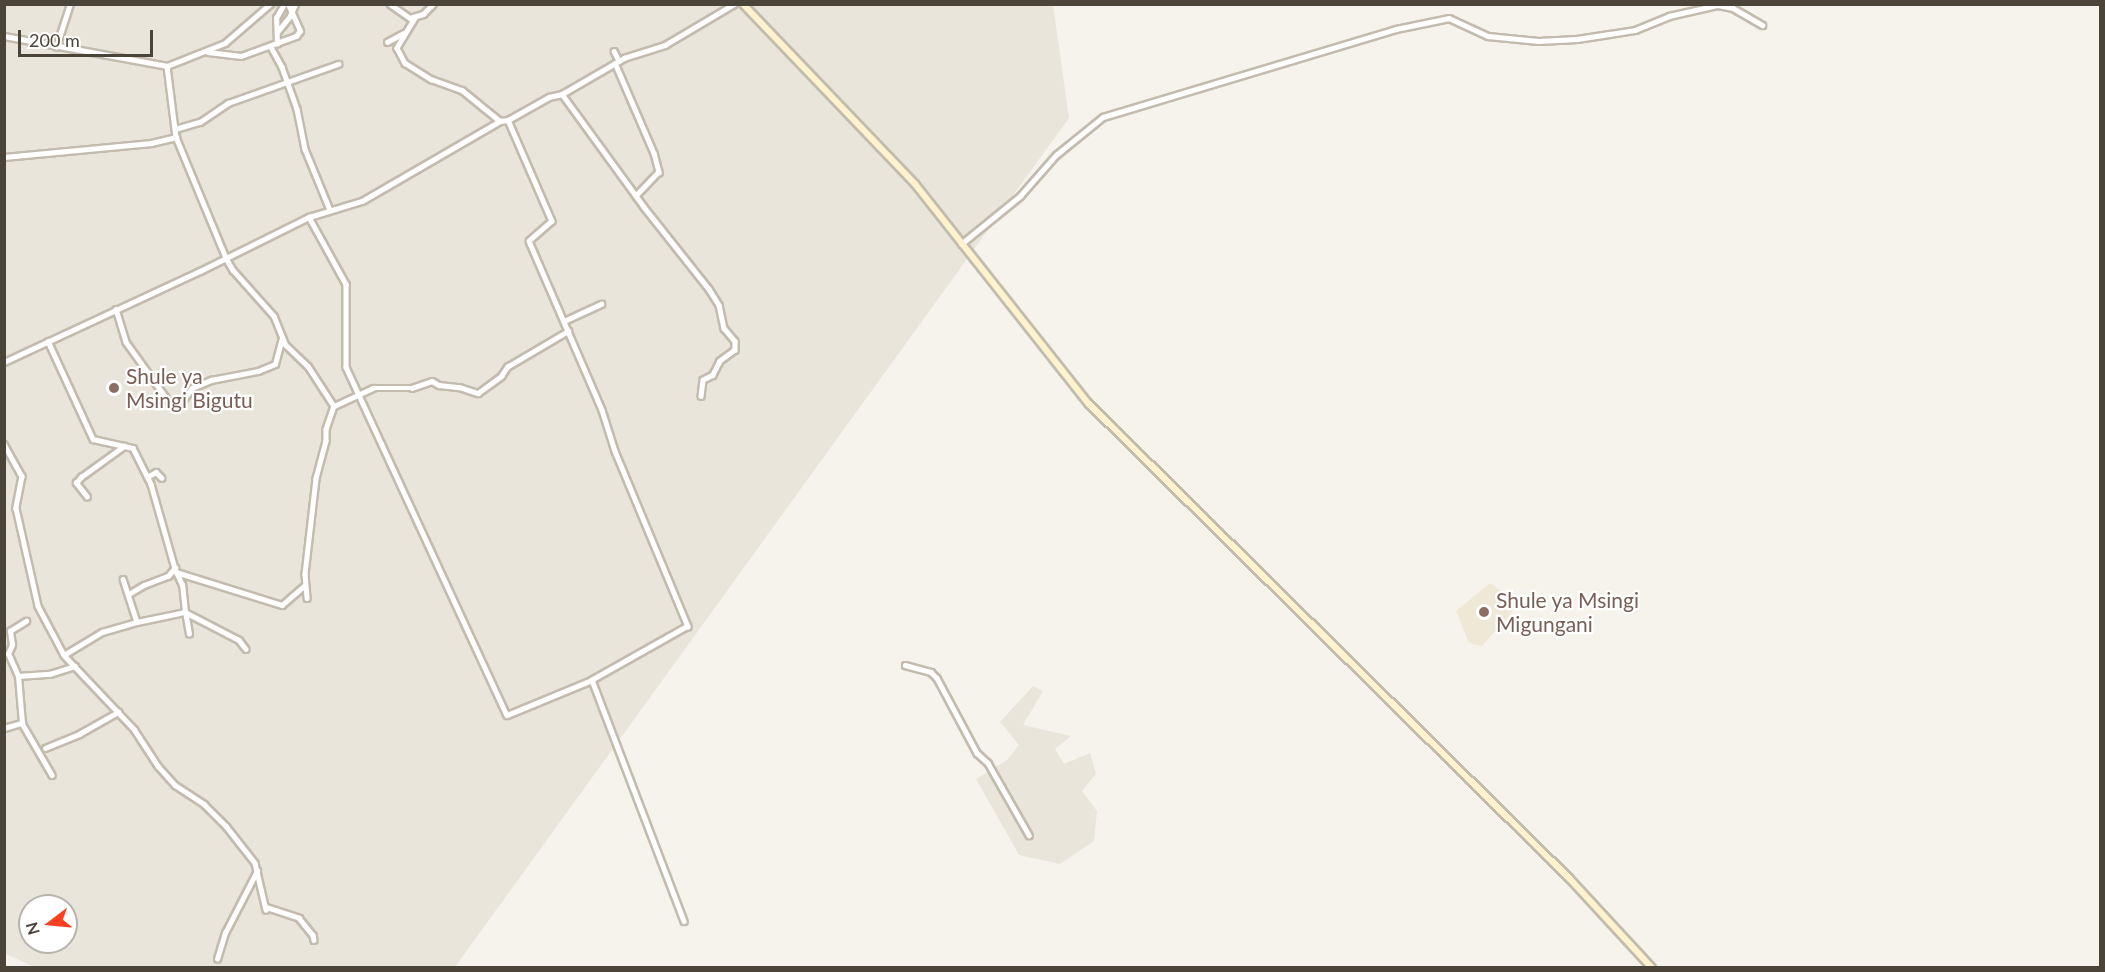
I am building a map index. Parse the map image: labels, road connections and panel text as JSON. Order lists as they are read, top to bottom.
{
  "places": ["Shule ya Msingi Bigutu", "Shule ya Msingi Migungani"],
  "scale_bar": "200 m",
  "north": "left"
}
